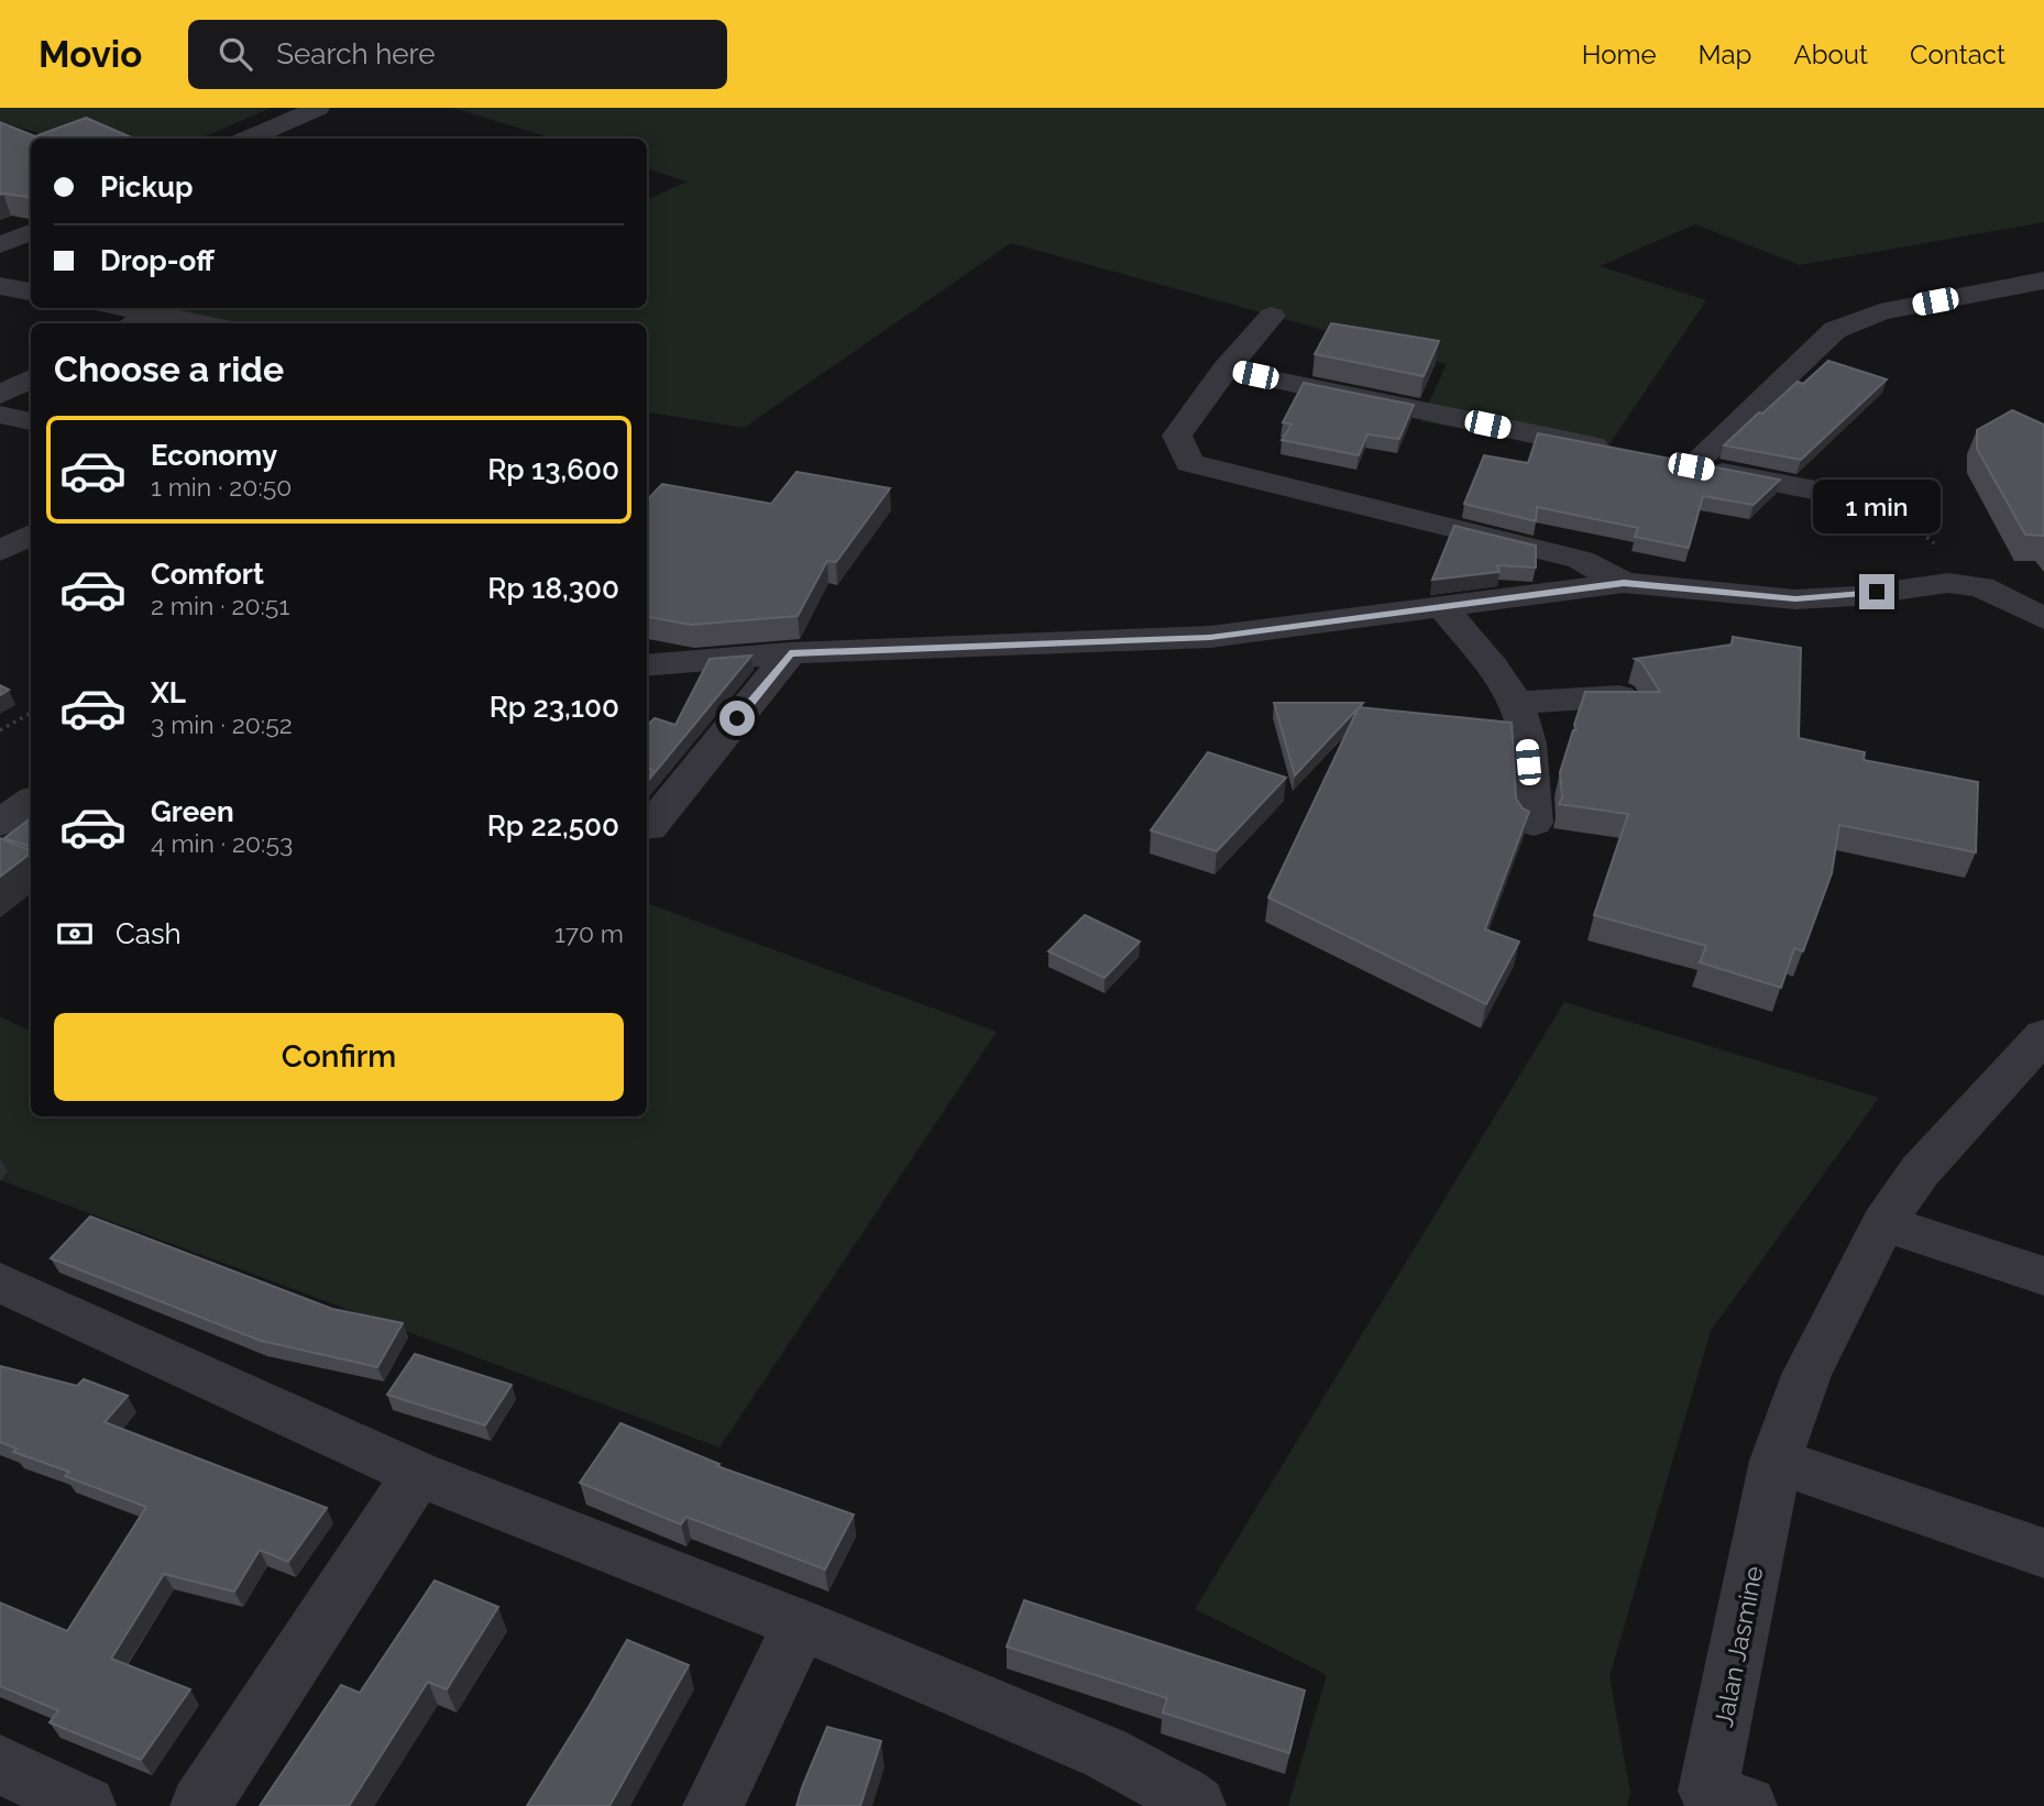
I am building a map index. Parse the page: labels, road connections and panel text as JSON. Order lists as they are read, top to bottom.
{
  "streets": {
    "street": ["Jalan Jasmine"]
  },
  "page": {
    "header": "Movio",
    "search": "Search here",
    "nav": [
      "Home",
      "Map",
      "About",
      "Contact"
    ],
    "banner": ["Pickup", "Drop-off"],
    "heading": "Choose a ride",
    "list": [
      {
        "name": "Economy",
        "note": "1 min · 20:50",
        "value": "Rp 13,600"
      },
      {
        "name": "Comfort",
        "note": "2 min · 20:51",
        "value": "Rp 18,300"
      },
      {
        "name": "XL",
        "note": "3 min · 20:52",
        "value": "Rp 23,100"
      },
      {
        "name": "Green",
        "note": "4 min · 20:53",
        "value": "Rp 22,500"
      }
    ],
    "bubble": "1 min",
    "pay": ["Cash", "170 m"],
    "buttons": "Confirm"
  }
}
